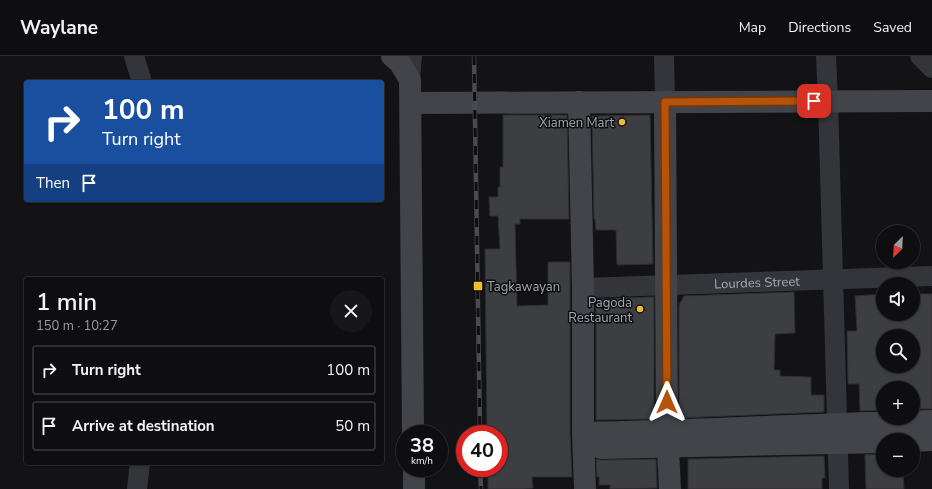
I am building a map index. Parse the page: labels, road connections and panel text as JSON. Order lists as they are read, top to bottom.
{
  "streets": {
    "street": ["Lourdes Street"]
  },
  "places": {
    "other": ["Xiamen Mart", "Pagoda Restaurant"],
    "transit": ["Tagkawayan"]
  },
  "north": "bottom left",
  "page": {
    "header": "Waylane",
    "nav": ["Map", "Directions", "Saved"],
    "turn": ["100 m", "Turn right"],
    "then": "Then",
    "map_buttons": ["+", "−"],
    "heading": ["1 min", "150 m · 10:27"],
    "list": [
      {
        "name": "Turn right",
        "value": "100 m"
      },
      {
        "name": "Arrive at destination",
        "value": "50 m"
      }
    ],
    "speed": "38 km/h",
    "limit": "40"
  }
}
